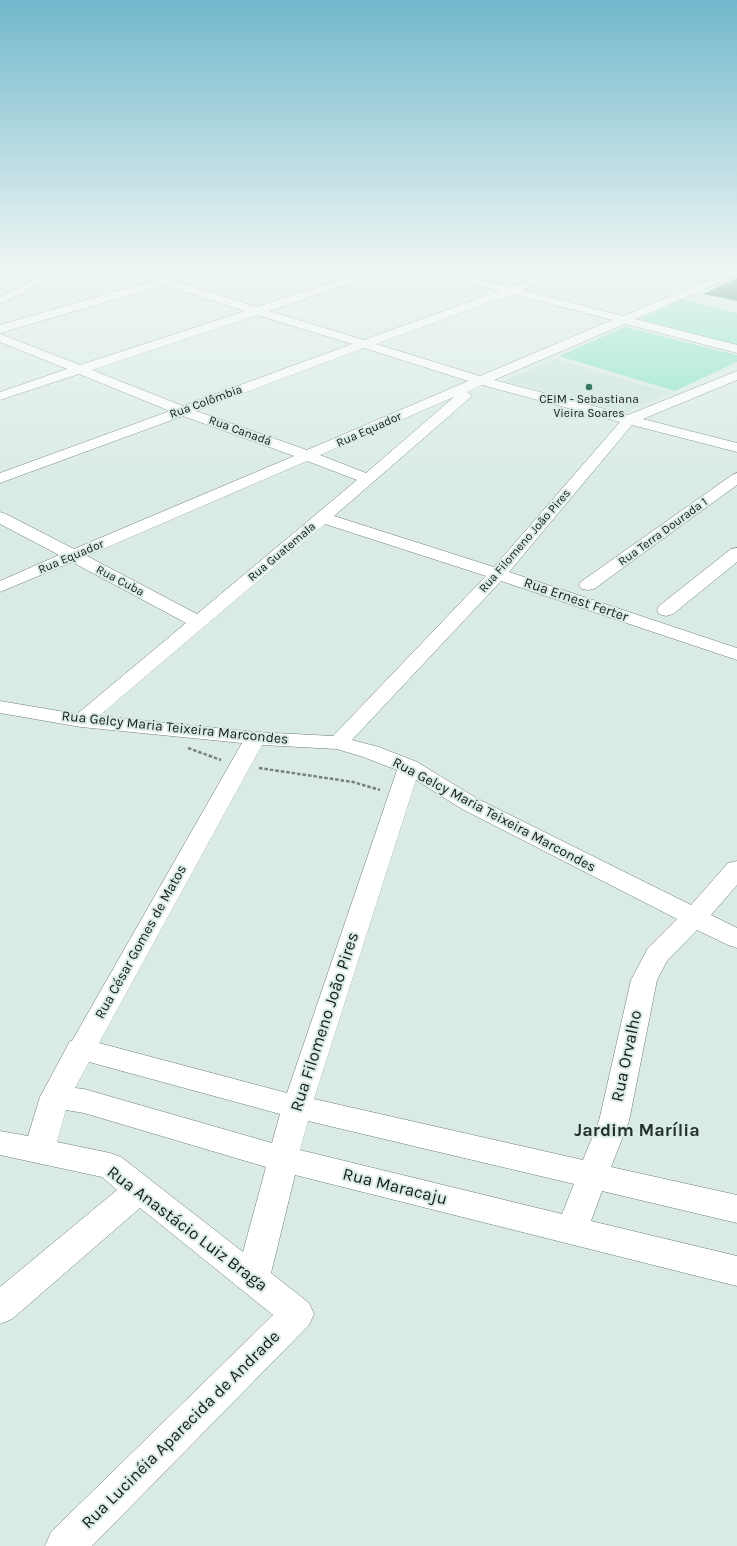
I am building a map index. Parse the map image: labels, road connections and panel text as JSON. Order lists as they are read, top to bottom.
{
  "streets": {
    "street": [
      "Rua Colômbia",
      "Rua Equador",
      "Rua Canadá",
      "Rua Terra Dourada 1",
      "Rua Filomeno João Pires",
      "Rua Guatemala",
      "Rua Cuba",
      "Rua Ernest Ferter",
      "Rua Gelcy Maria Teixeira Marcondes",
      "Rua César Gomes de Matos",
      "Rua Orvalho",
      "Rua Maracaju",
      "Rua Anastácio Luiz Braga",
      "Rua Lucinéia Aparecida de Andrade"
    ]
  },
  "crossings": [
    ["Rua Colômbia", "Rua Canadá"],
    ["Rua Equador", "Rua Canadá"],
    ["Rua Equador", "Rua Guatemala"],
    ["Rua Equador", "Rua Cuba"],
    ["Rua Canadá", "Rua Guatemala"],
    ["Rua Filomeno João Pires", "Rua Ernest Ferter"],
    ["Rua Filomeno João Pires", "Rua Gelcy Maria Teixeira Marcondes"],
    ["Rua Filomeno João Pires", "Rua Maracaju"],
    ["Rua Filomeno João Pires", "Rua Anastácio Luiz Braga"],
    ["Rua Guatemala", "Rua Cuba"],
    ["Rua Guatemala", "Rua Ernest Ferter"],
    ["Rua Guatemala", "Rua Gelcy Maria Teixeira Marcondes"],
    ["Rua Gelcy Maria Teixeira Marcondes", "Rua César Gomes de Matos"],
    ["Rua Gelcy Maria Teixeira Marcondes", "Rua Orvalho"],
    ["Rua César Gomes de Matos", "Rua Maracaju"],
    ["Rua César Gomes de Matos", "Rua Anastácio Luiz Braga"],
    ["Rua Orvalho", "Rua Maracaju"],
    ["Rua Anastácio Luiz Braga", "Rua Lucinéia Aparecida de Andrade"]
  ],
  "districts": ["Jardim Marília"],
  "places": ["CEIM - Sebastiana Vieira Soares"]
}
